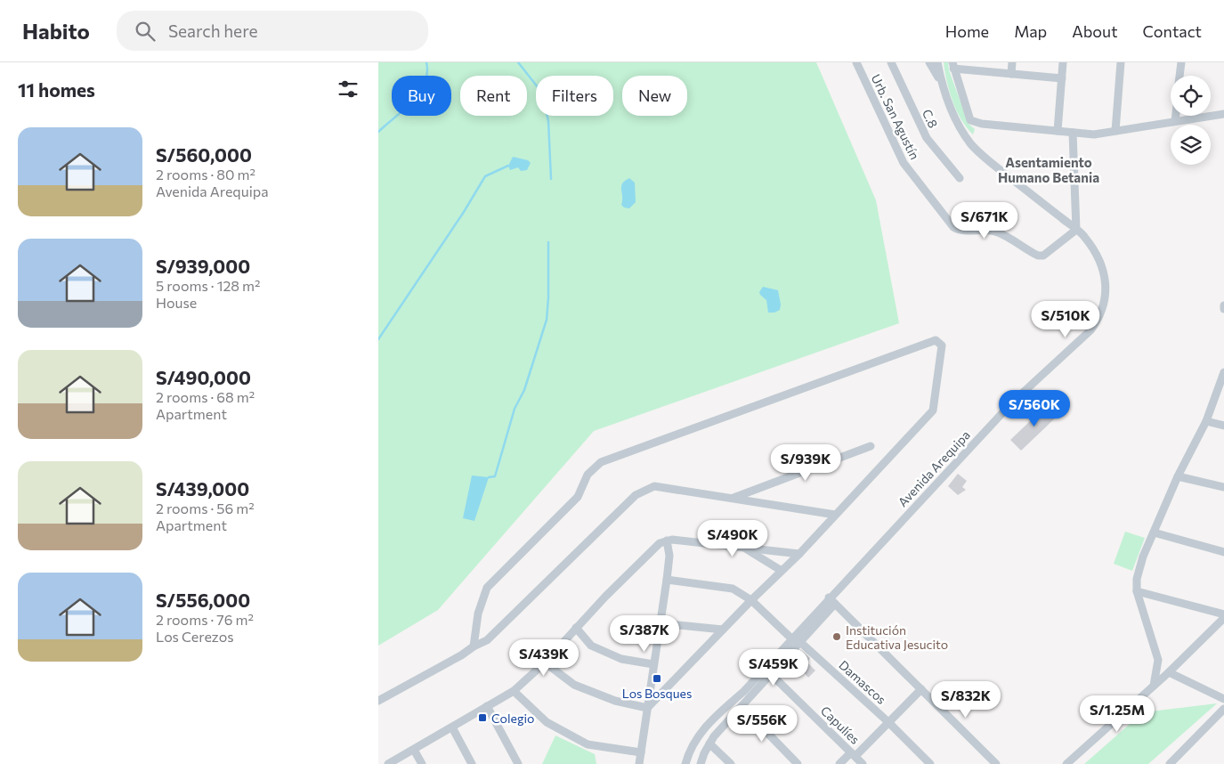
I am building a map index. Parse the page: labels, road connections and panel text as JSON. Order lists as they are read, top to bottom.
{
  "streets": {
    "street": [
      "Urb. San Agustín",
      "C.8",
      "Avenida Arequipa",
      "Damascos",
      "Capulíes"
    ]
  },
  "crossings": [
    ["Urb. San Agustín", "Avenida Arequipa"]
  ],
  "districts": ["Asentamiento Humano Betania"],
  "places": {
    "other": ["Institución Educativa Jesucito"],
    "transit": ["Los Bosques", "Colegio"]
  },
  "page": {
    "header": "Habito",
    "search": "Search here",
    "nav": [
      "Home",
      "Map",
      "About",
      "Contact"
    ],
    "heading": "11 homes",
    "chip": [
      "Buy",
      "Rent",
      "Filters",
      "New"
    ],
    "list": [
      {
        "name": "S/560,000",
        "note": "2 rooms · 80 m² · Avenida Arequipa"
      },
      {
        "name": "S/939,000",
        "note": "5 rooms · 128 m² · House"
      },
      {
        "name": "S/490,000",
        "note": "2 rooms · 68 m² · Apartment"
      },
      {
        "name": "S/439,000",
        "note": "2 rooms · 56 m² · Apartment"
      },
      {
        "name": "S/556,000",
        "note": "2 rooms · 76 m² · Los Cerezos"
      }
    ],
    "price": [
      "S/671K",
      "S/510K",
      "S/560K",
      "S/939K",
      "S/490K",
      "S/387K",
      "S/439K",
      "S/459K",
      "S/832K",
      "S/1.25M",
      "S/556K"
    ]
  }
}
